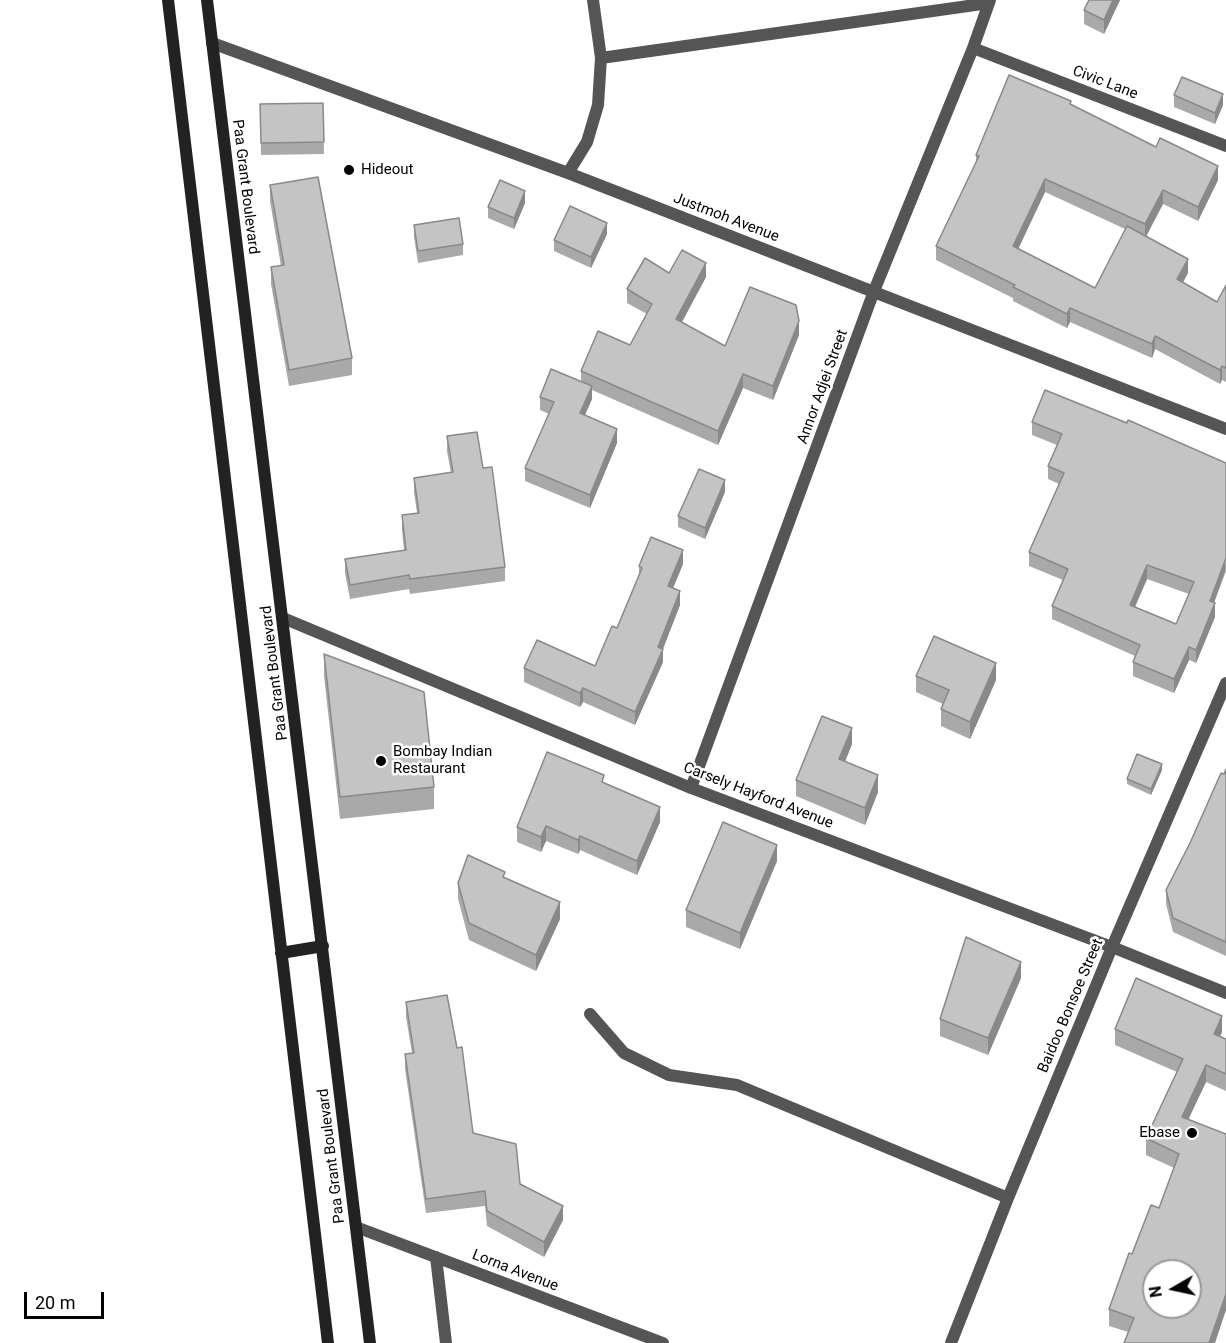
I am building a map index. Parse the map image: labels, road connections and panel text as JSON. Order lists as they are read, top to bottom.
{
  "streets": {
    "main road": ["Paa Grant Boulevard"],
    "street": [
      "Civic Lane",
      "Justmoh Avenue",
      "Annor Adjei Street",
      "Carsely Hayford Avenue",
      "Baidoo Bonsoe Street",
      "Lorna Avenue"
    ]
  },
  "crossings": [
    ["Civic Lane", "Annor Adjei Street"],
    ["Paa Grant Boulevard", "Justmoh Avenue"],
    ["Paa Grant Boulevard", "Carsely Hayford Avenue"],
    ["Paa Grant Boulevard", "Lorna Avenue"],
    ["Justmoh Avenue", "Annor Adjei Street"],
    ["Annor Adjei Street", "Carsely Hayford Avenue"],
    ["Carsely Hayford Avenue", "Baidoo Bonsoe Street"]
  ],
  "places": ["Hideout", "Bombay Indian Restaurant", "Ebase"],
  "scale_bar": "20 m",
  "north": "left"
}
